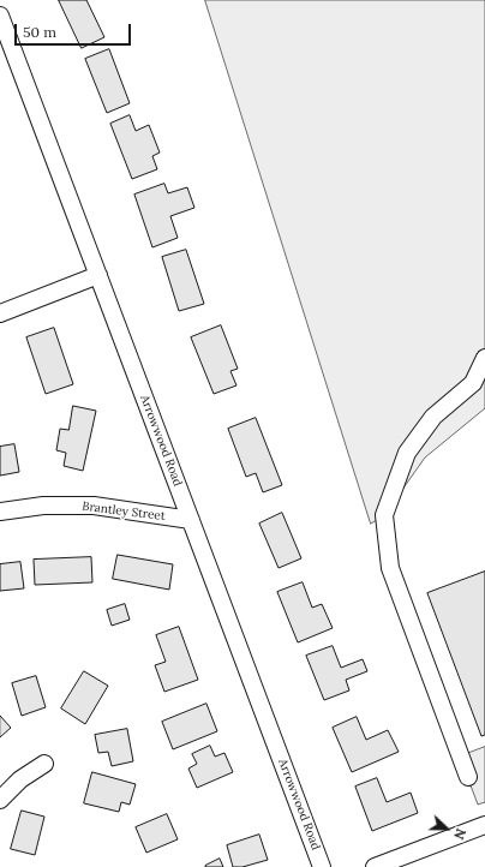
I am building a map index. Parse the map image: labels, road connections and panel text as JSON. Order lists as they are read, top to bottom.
{
  "streets": {
    "street": ["Arrowwood Road", "Brantley Street"]
  },
  "crossings": [
    ["Arrowwood Road", "Brantley Street"]
  ],
  "scale_bar": "50 m",
  "north": "right"
}
